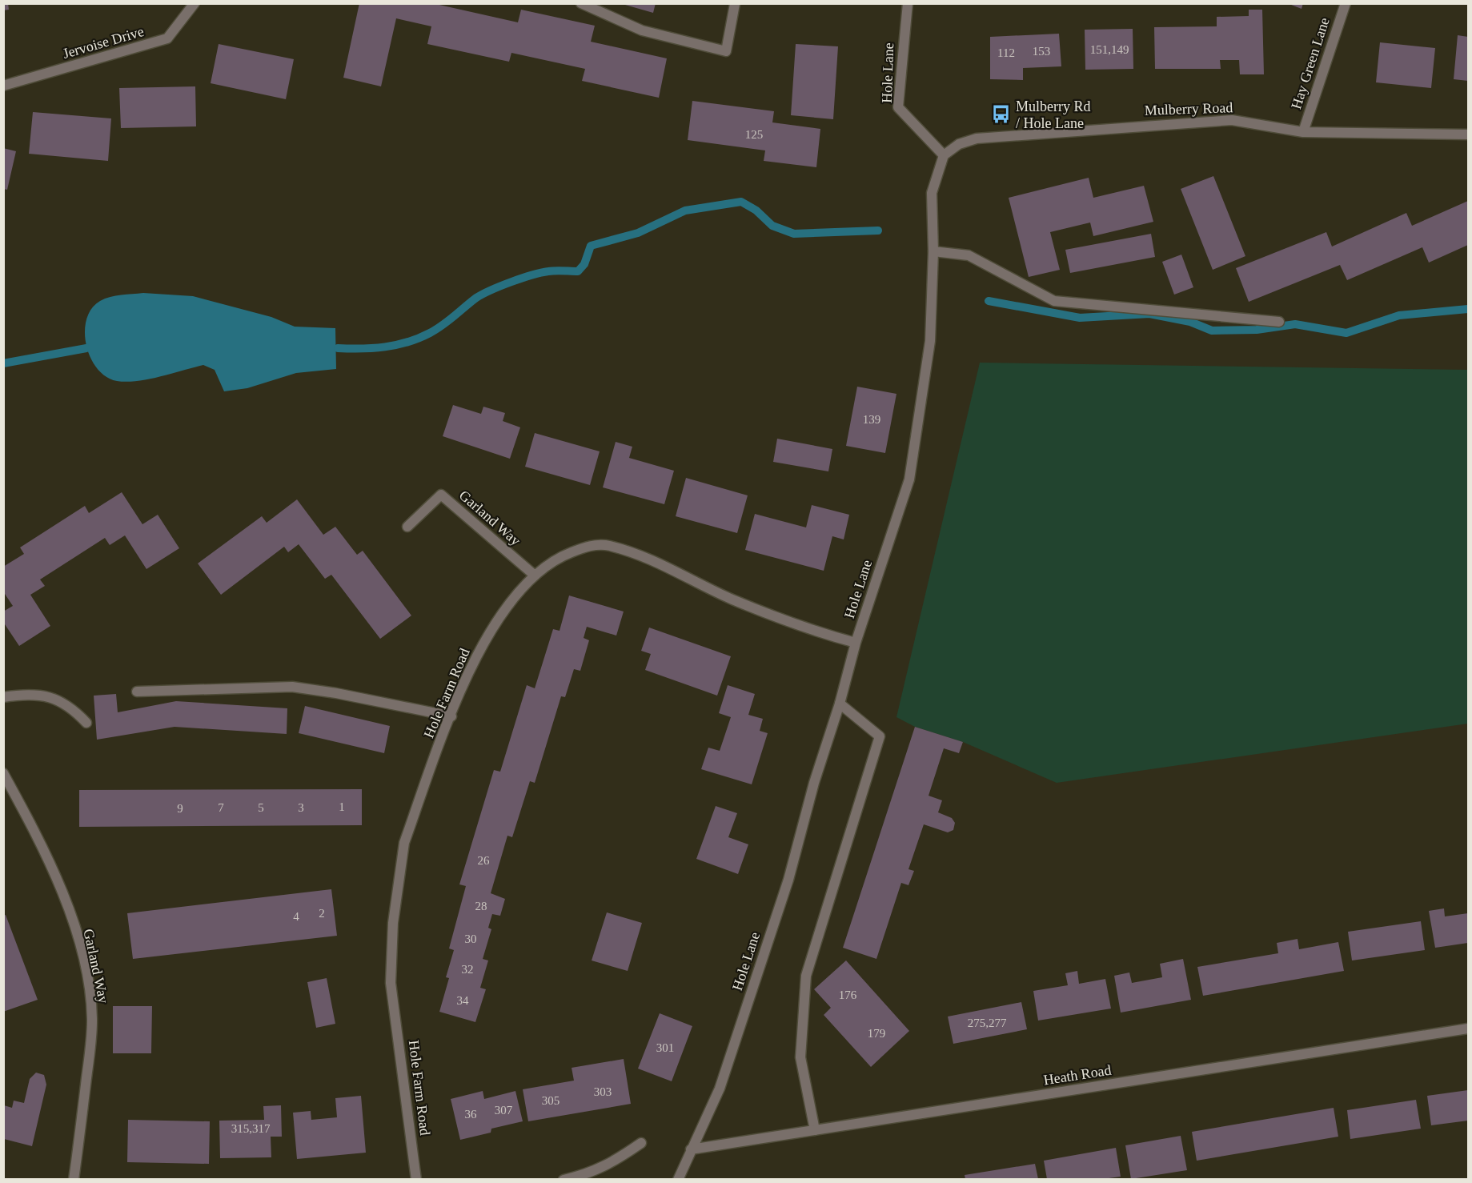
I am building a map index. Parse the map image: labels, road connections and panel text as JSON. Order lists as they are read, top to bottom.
{
  "streets": {
    "street": [
      "Jervoise Drive",
      "Hay Green Lane",
      "Hole Lane",
      "Mulberry Road",
      "Garland Way",
      "Hole Farm Road",
      "Heath Road"
    ]
  },
  "crossings": [
    ["Hay Green Lane", "Mulberry Road"],
    ["Hole Lane", "Mulberry Road"],
    ["Hole Lane", "Hole Farm Road"],
    ["Hole Lane", "Heath Road"],
    ["Garland Way", "Hole Farm Road"]
  ],
  "places": {
    "bus stop": ["Mulberry Rd / Hole Lane"]
  },
  "house_numbers": [
    "151,149",
    "153",
    "112",
    "125",
    "139",
    "1",
    "7",
    "5",
    "3",
    "9",
    "26",
    "28",
    "2",
    "4",
    "30",
    "32",
    "176",
    "34",
    "275,277",
    "179",
    "301",
    "303",
    "305",
    "307",
    "36",
    "315,317"
  ]
}
